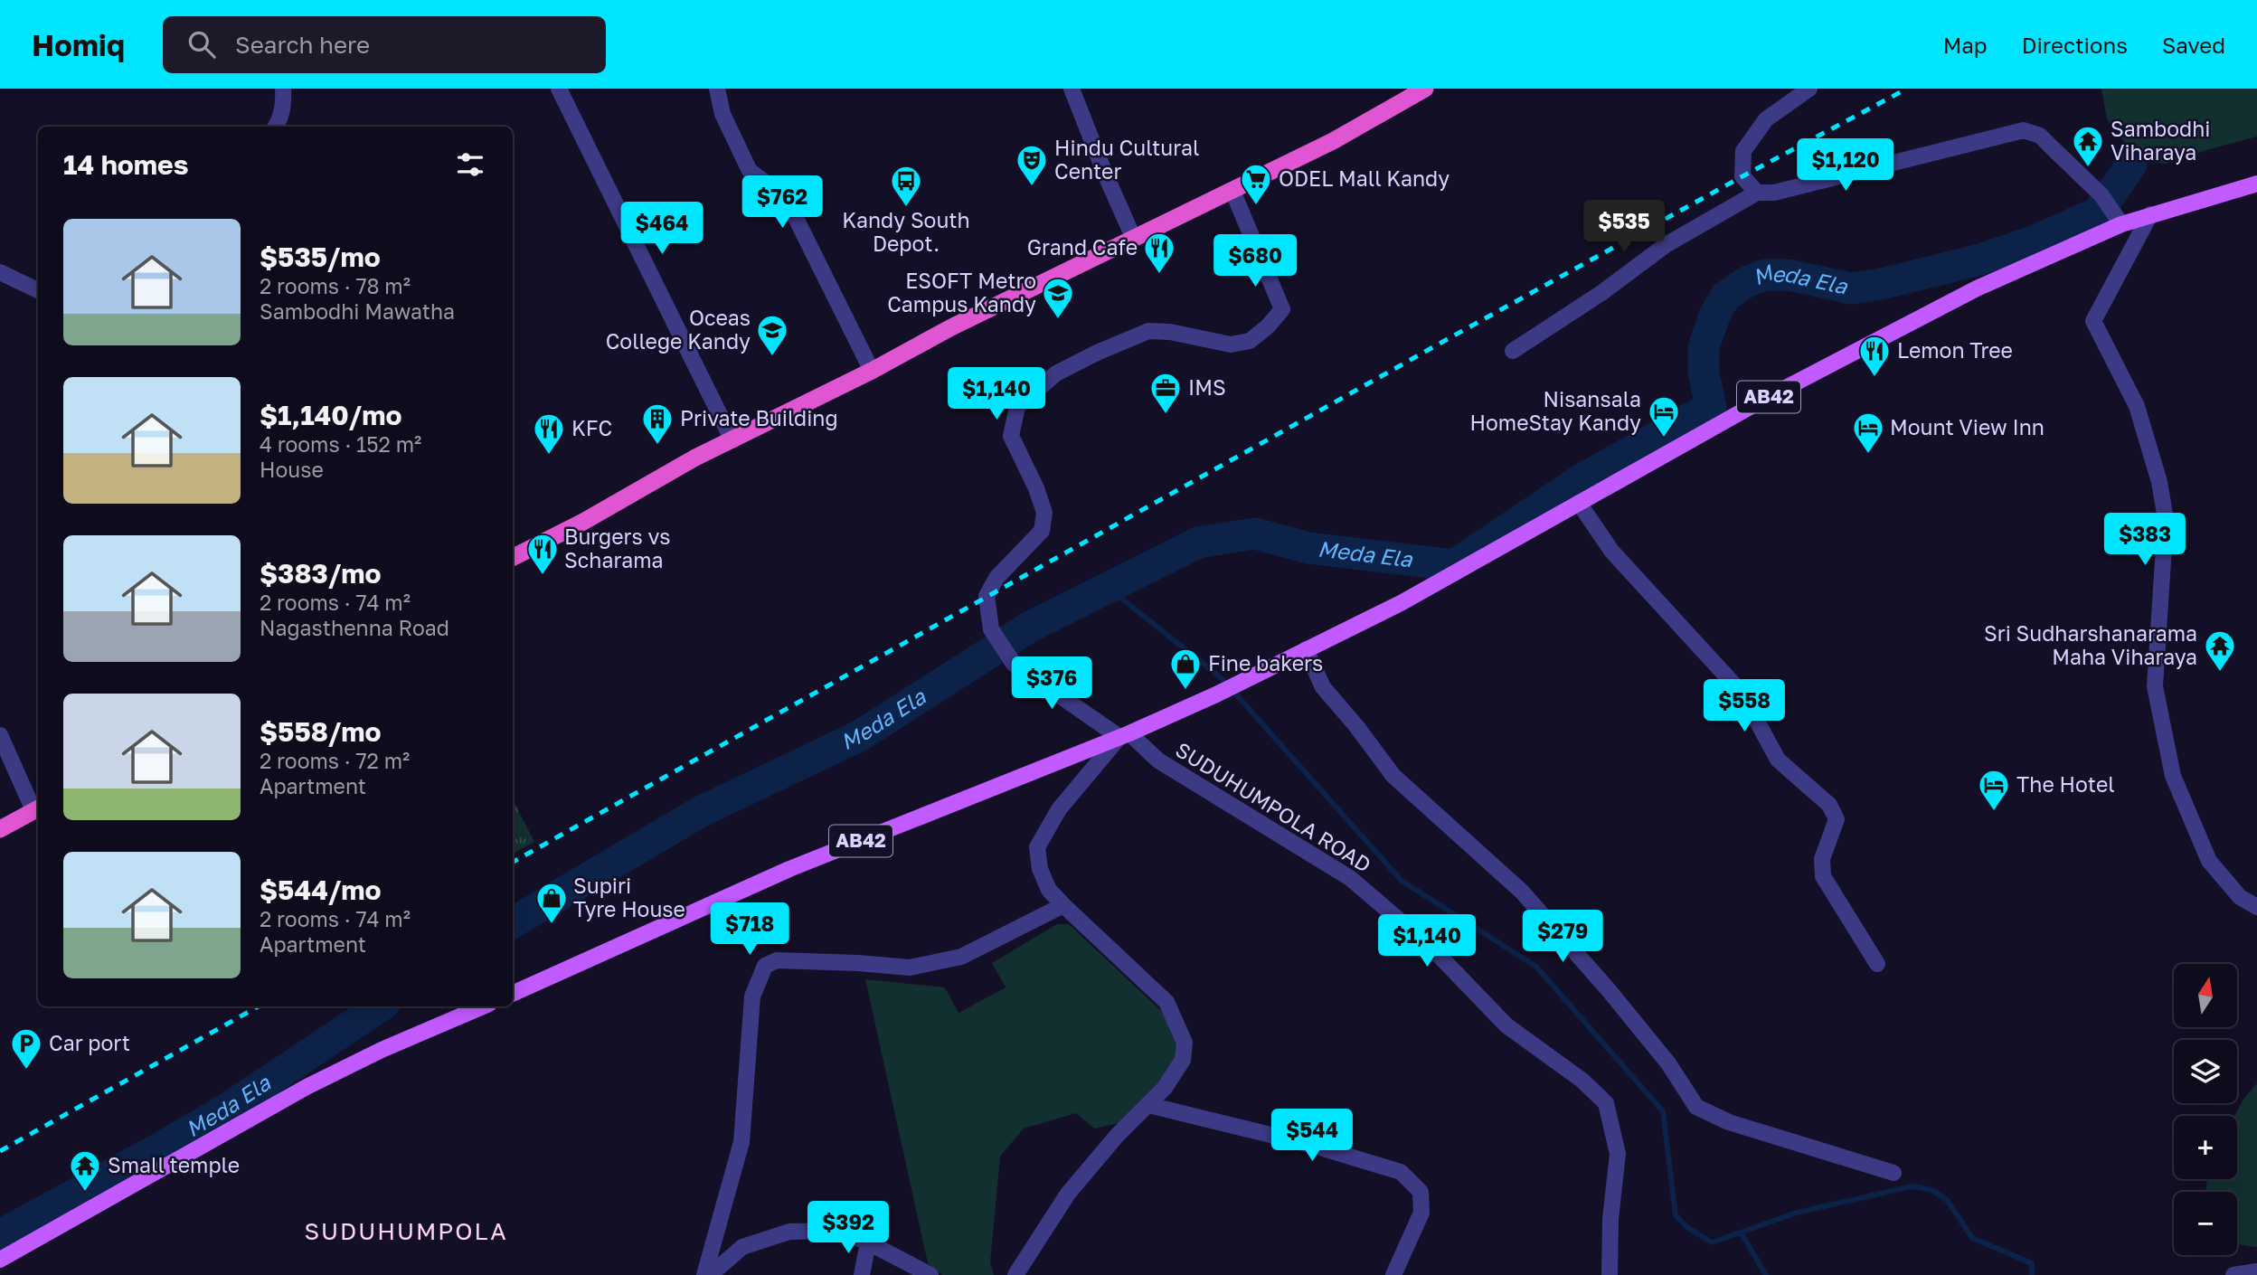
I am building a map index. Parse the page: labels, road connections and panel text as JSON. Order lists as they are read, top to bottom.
{
  "streets": {
    "main road": ["AB42"],
    "street": ["SUDUHUMPOLA ROAD"]
  },
  "crossings": [
    ["AB42", "SUDUHUMPOLA ROAD"]
  ],
  "districts": ["SUDUHUMPOLA"],
  "water": ["Meda Ela"],
  "places": {
    "temple": ["Sambodhi Viharaya", "Sri Sudharshanarama Maha Viharaya", "Small temple"],
    "theatre": ["Hindu Cultural Center"],
    "supermarket": ["ODEL Mall Kandy"],
    "bus stop": ["Kandy South Depot."],
    "restaurant": [
      "Grand Cafe",
      "Lemon Tree",
      "KFC",
      "Burgers vs Scharama"
    ],
    "school or university": ["ESOFT Metro Campus Kandy", "Oceas College Kandy"],
    "office": ["IMS"],
    "hotel": ["Nisansala HomeStay Kandy", "Mount View Inn", "The Hotel"],
    "building": ["Private Building"],
    "shop": ["Fine bakers", "Supiri Tyre House"],
    "parking": ["Car port"]
  },
  "north": "top",
  "page": {
    "header": "Homiq",
    "search": "Search here",
    "nav": ["Map", "Directions", "Saved"],
    "heading": "14 homes",
    "price": [
      "$1,120",
      "$762",
      "$535",
      "$464",
      "$680",
      "$1,140",
      "$383",
      "$376",
      "$558",
      "$718",
      "$279",
      "$1,140",
      "$544",
      "$392"
    ],
    "list": [
      {
        "name": "$535/mo",
        "note": "2 rooms · 78 m² · Sambodhi Mawatha"
      },
      {
        "name": "$1,140/mo",
        "note": "4 rooms · 152 m² · House"
      },
      {
        "name": "$383/mo",
        "note": "2 rooms · 74 m² · Nagasthenna Road"
      },
      {
        "name": "$558/mo",
        "note": "2 rooms · 72 m² · Apartment"
      },
      {
        "name": "$544/mo",
        "note": "2 rooms · 74 m² · Apartment"
      }
    ],
    "map_buttons": ["+", "−"]
  }
}
